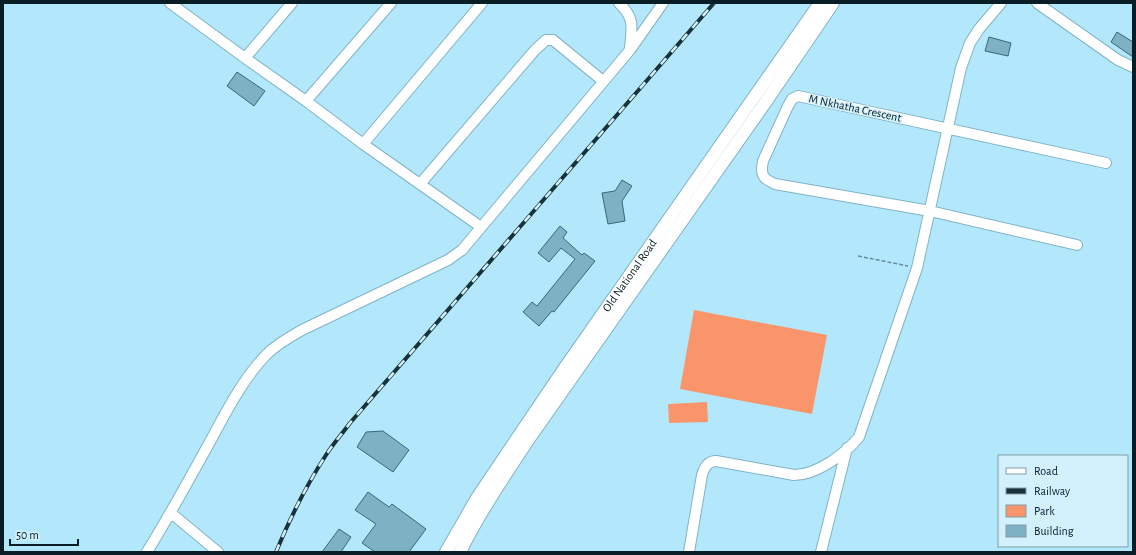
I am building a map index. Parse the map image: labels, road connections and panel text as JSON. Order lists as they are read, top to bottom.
{
  "streets": {
    "main road": ["Old National Road"],
    "street": ["M Nkhatha Crescent"]
  },
  "legend": [
    "Road",
    "Railway",
    "Park",
    "Building"
  ],
  "scale_bar": "50 m"
}
